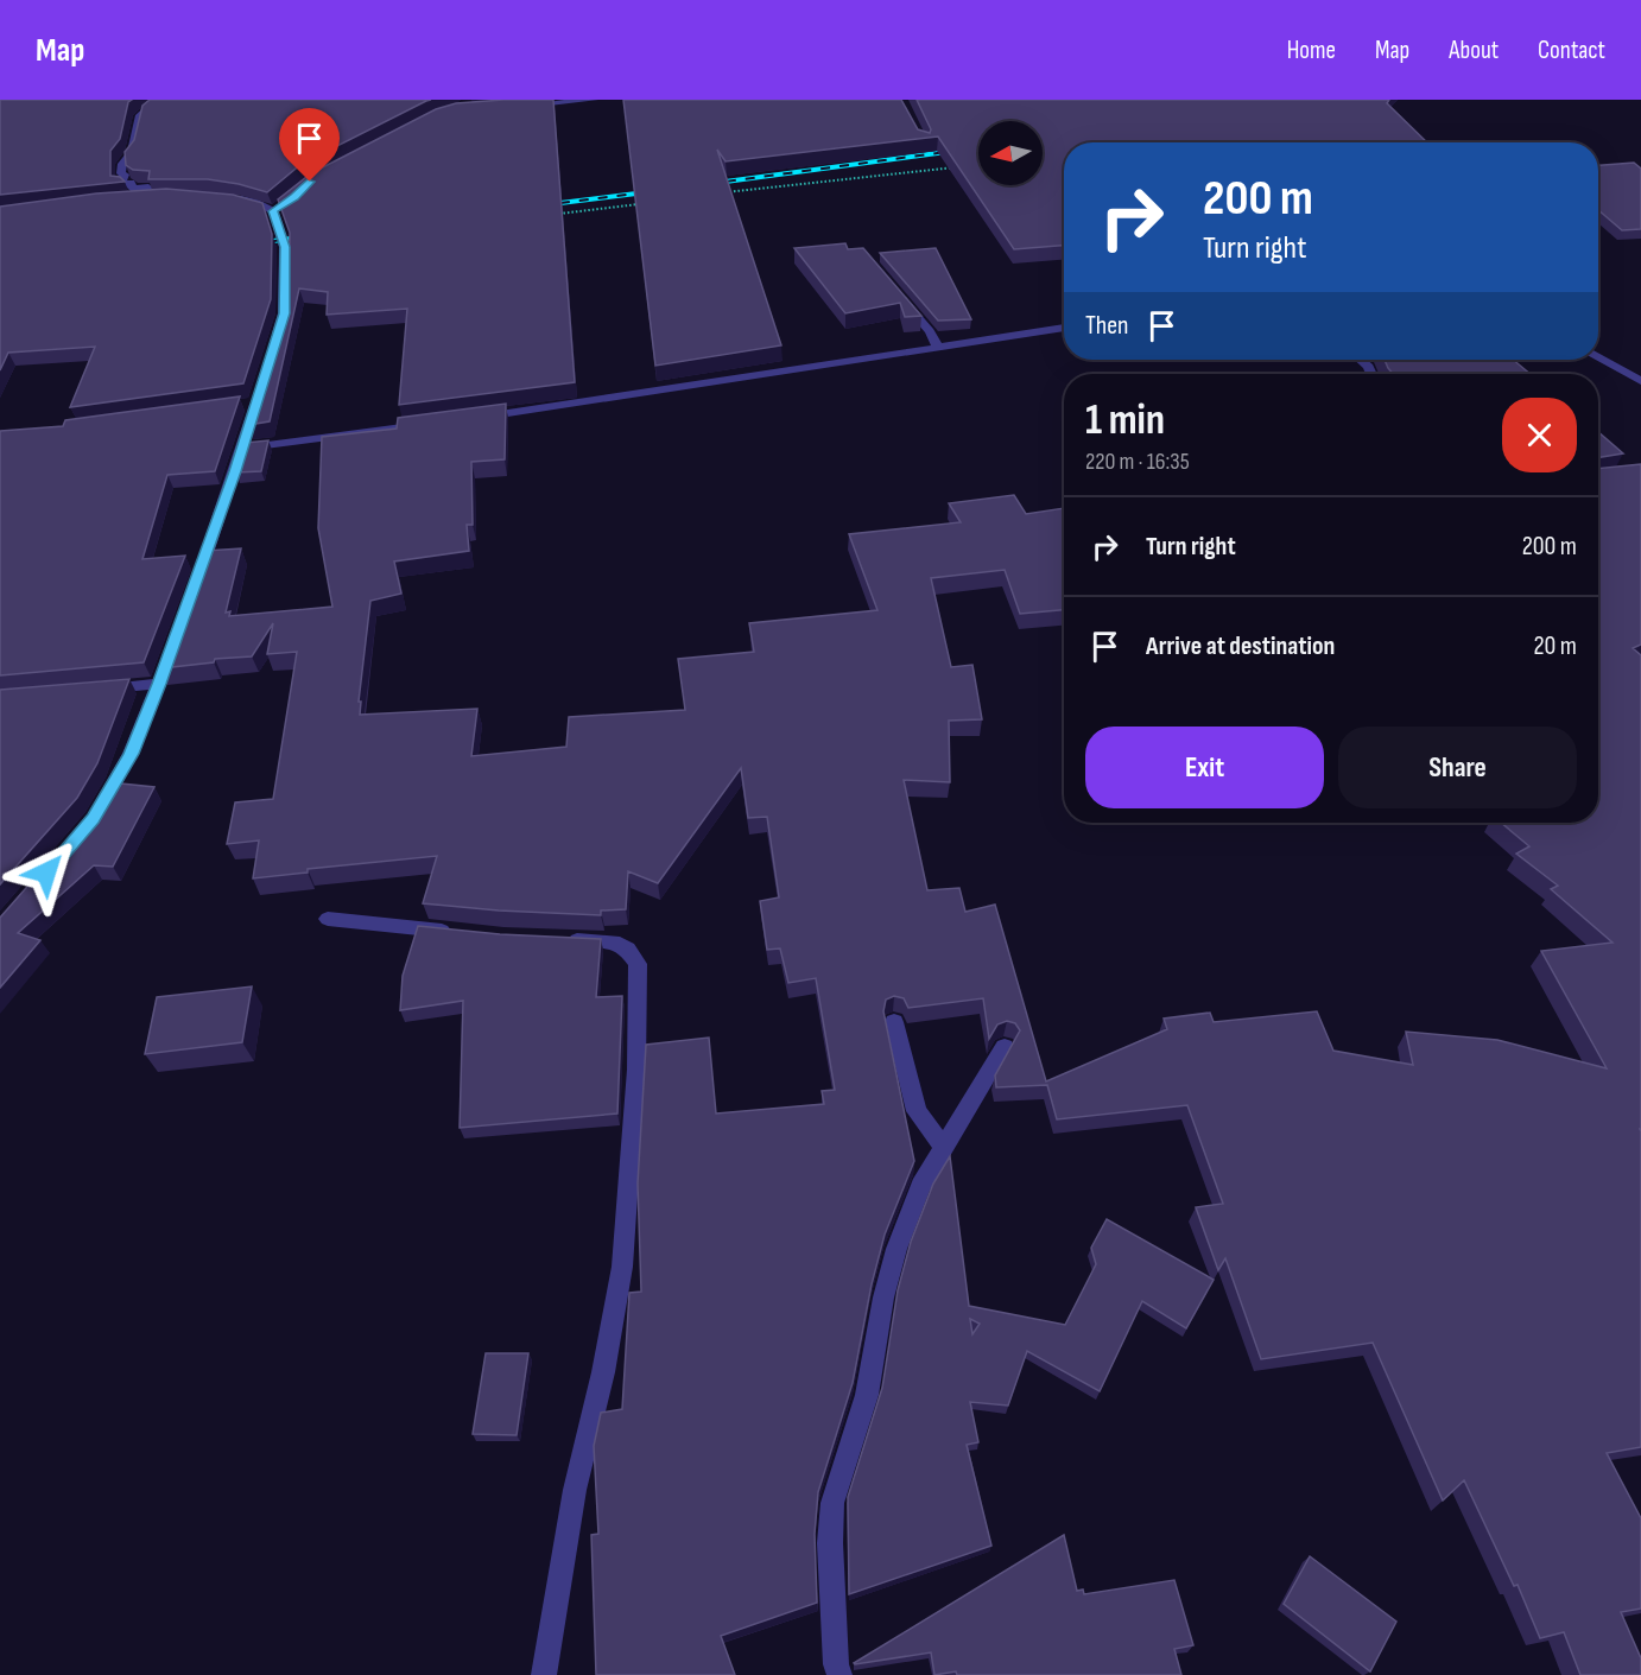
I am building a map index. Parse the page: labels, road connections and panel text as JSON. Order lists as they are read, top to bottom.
{
  "north": "left",
  "page": {
    "header": "Map",
    "nav": [
      "Home",
      "Map",
      "About",
      "Contact"
    ],
    "turn": ["200 m", "Turn right"],
    "then": "Then",
    "heading": ["1 min", "220 m · 16:35"],
    "list": [
      {
        "name": "Turn right",
        "value": "200 m"
      },
      {
        "name": "Arrive at destination",
        "value": "20 m"
      }
    ],
    "buttons": ["Exit", "Share"]
  }
}
